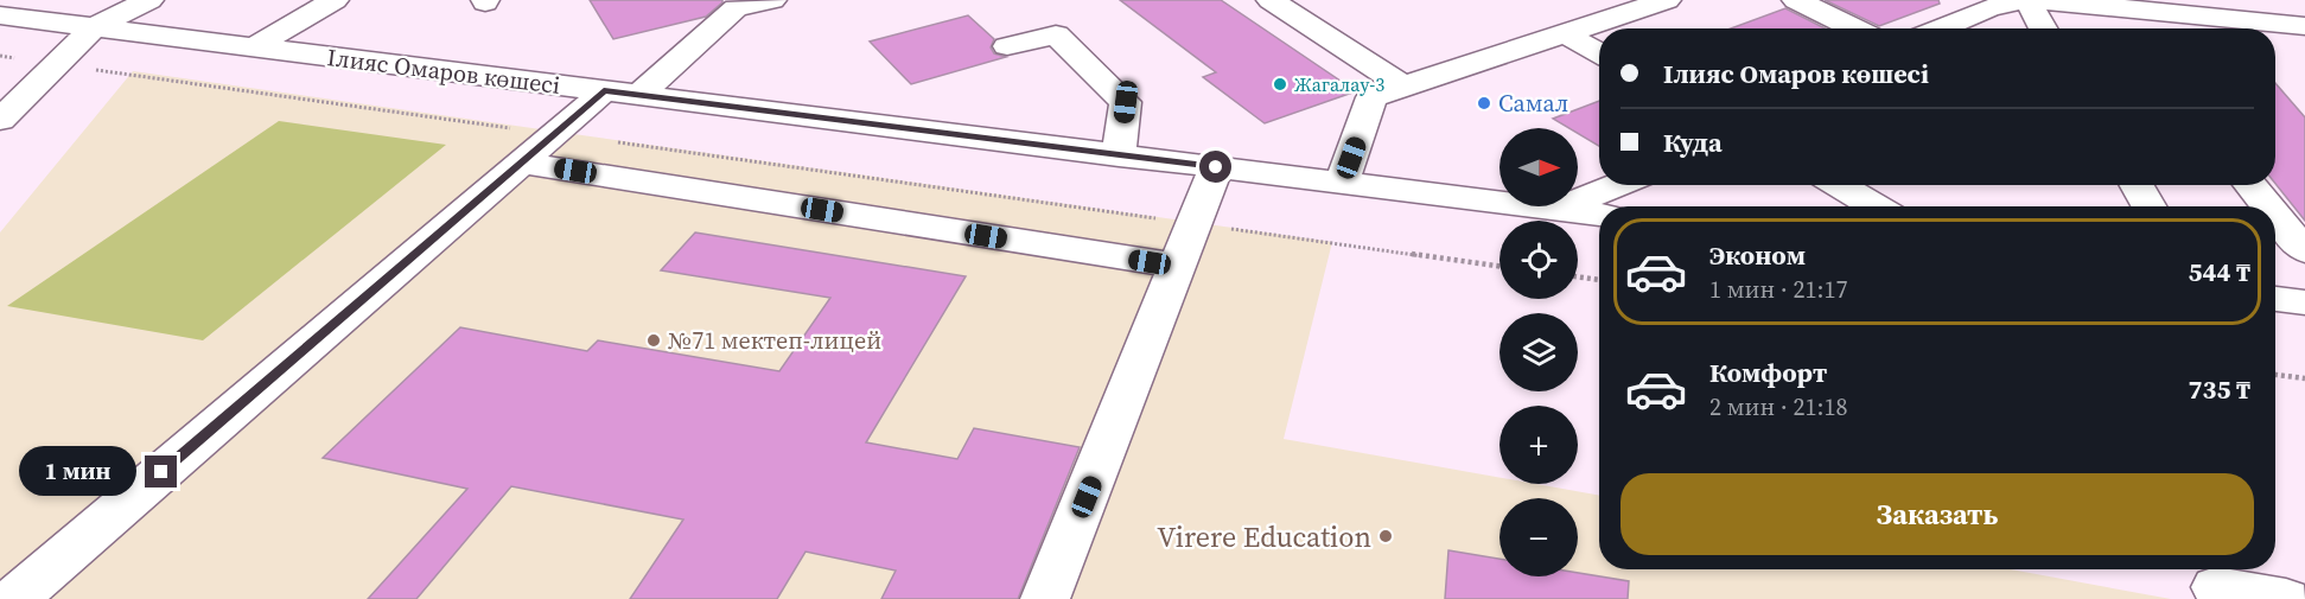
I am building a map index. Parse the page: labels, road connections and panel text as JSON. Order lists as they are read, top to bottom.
{
  "streets": {
    "street": ["Ілияс Омаров көшесі"]
  },
  "places": [
    "Жагалау-3",
    "Самал",
    "№71 мектеп-лицей",
    "Virere Education"
  ],
  "north": "right",
  "page": {
    "banner": ["Ілияс Омаров көшесі", "Куда"],
    "map_buttons": ["+", "−"],
    "list": [
      {
        "name": "Эконом",
        "note": "1 мин · 21:17",
        "value": "544 ₸"
      },
      {
        "name": "Комфорт",
        "note": "2 мин · 21:18",
        "value": "735 ₸"
      }
    ],
    "bubble": "1 мин",
    "buttons": "Заказать"
  }
}
